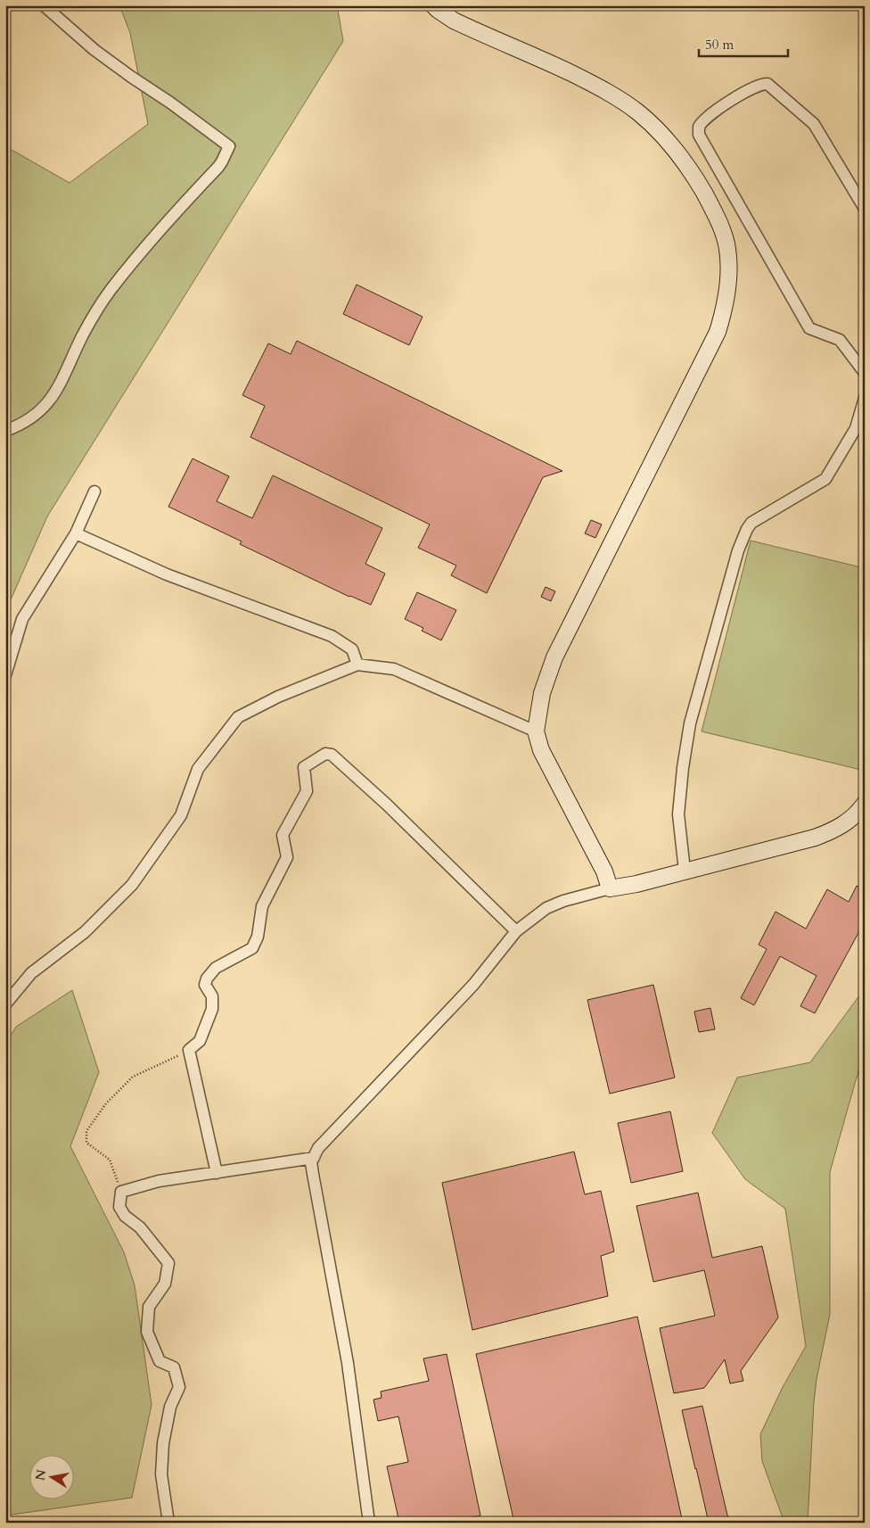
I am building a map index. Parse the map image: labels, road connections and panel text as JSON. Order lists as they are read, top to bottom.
{
  "scale_bar": "50 m",
  "north": "left"
}
